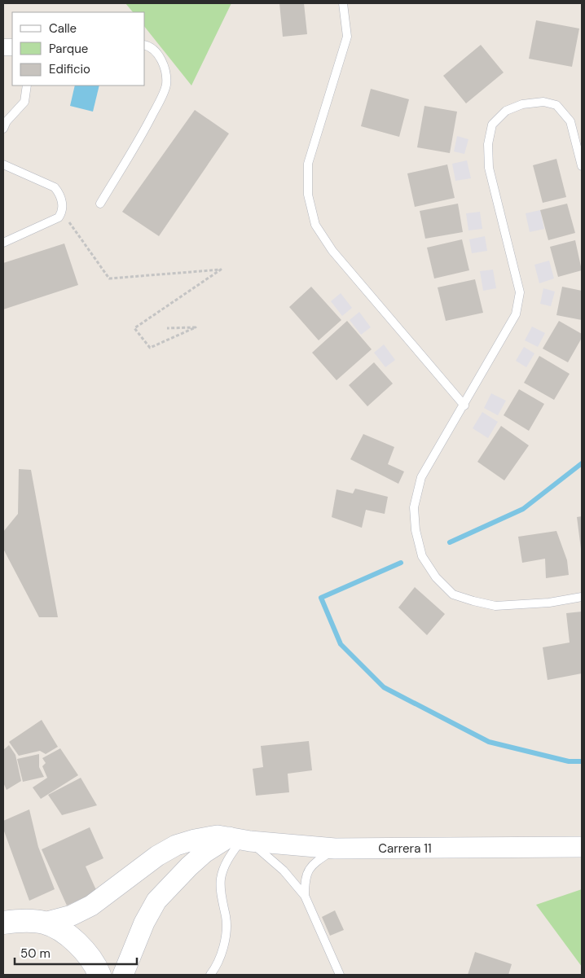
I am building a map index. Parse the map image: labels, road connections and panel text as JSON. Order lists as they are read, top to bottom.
{
  "streets": {
    "street": ["Carrera 11"]
  },
  "legend": ["Calle", "Parque", "Edificio"],
  "scale_bar": "50 m"
}
